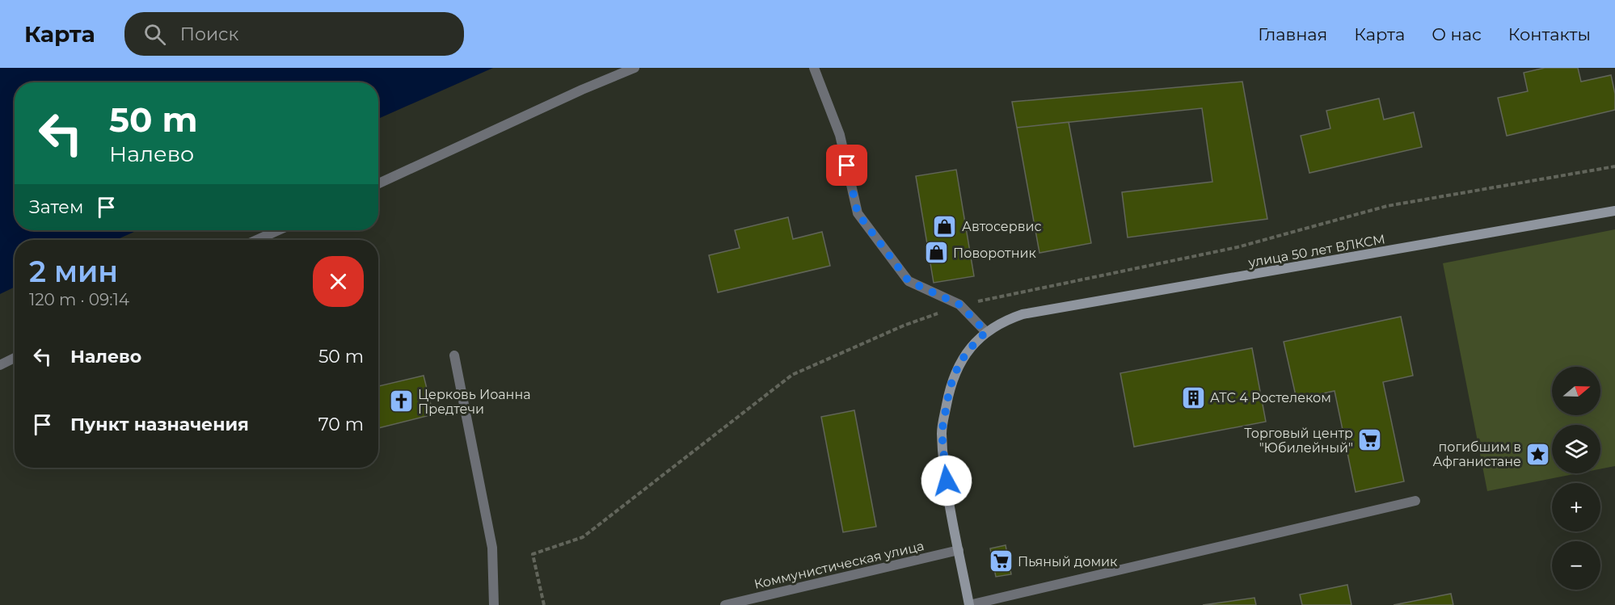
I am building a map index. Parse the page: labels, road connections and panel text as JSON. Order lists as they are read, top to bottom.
{
  "streets": {
    "main road": ["улица 50 лет ВЛКСМ"],
    "street": ["Коммунистическая улица"]
  },
  "crossings": [
    ["улица 50 лет ВЛКСМ", "Коммунистическая улица"]
  ],
  "places": {
    "shop": ["Автосервис", "Поворотник"],
    "building": ["АТС 4 Ростелеком"],
    "church": ["Церковь Иоанна Предтечи"],
    "supermarket": ["Торговый центр \"Юбилейный\"", "Пьяный домик"],
    "place": ["погибшим в Афганистане"]
  },
  "north": "right",
  "page": {
    "header": "Карта",
    "search": "Поиск",
    "nav": [
      "Главная",
      "Карта",
      "О нас",
      "Контакты"
    ],
    "turn": ["50 m", "Налево"],
    "then": "Затем",
    "heading": ["2 мин", "120 m · 09:14"],
    "list": [
      {
        "name": "Налево",
        "value": "50 m"
      },
      {
        "name": "Пункт назначения",
        "value": "70 m"
      }
    ],
    "map_buttons": ["+", "−"]
  }
}
